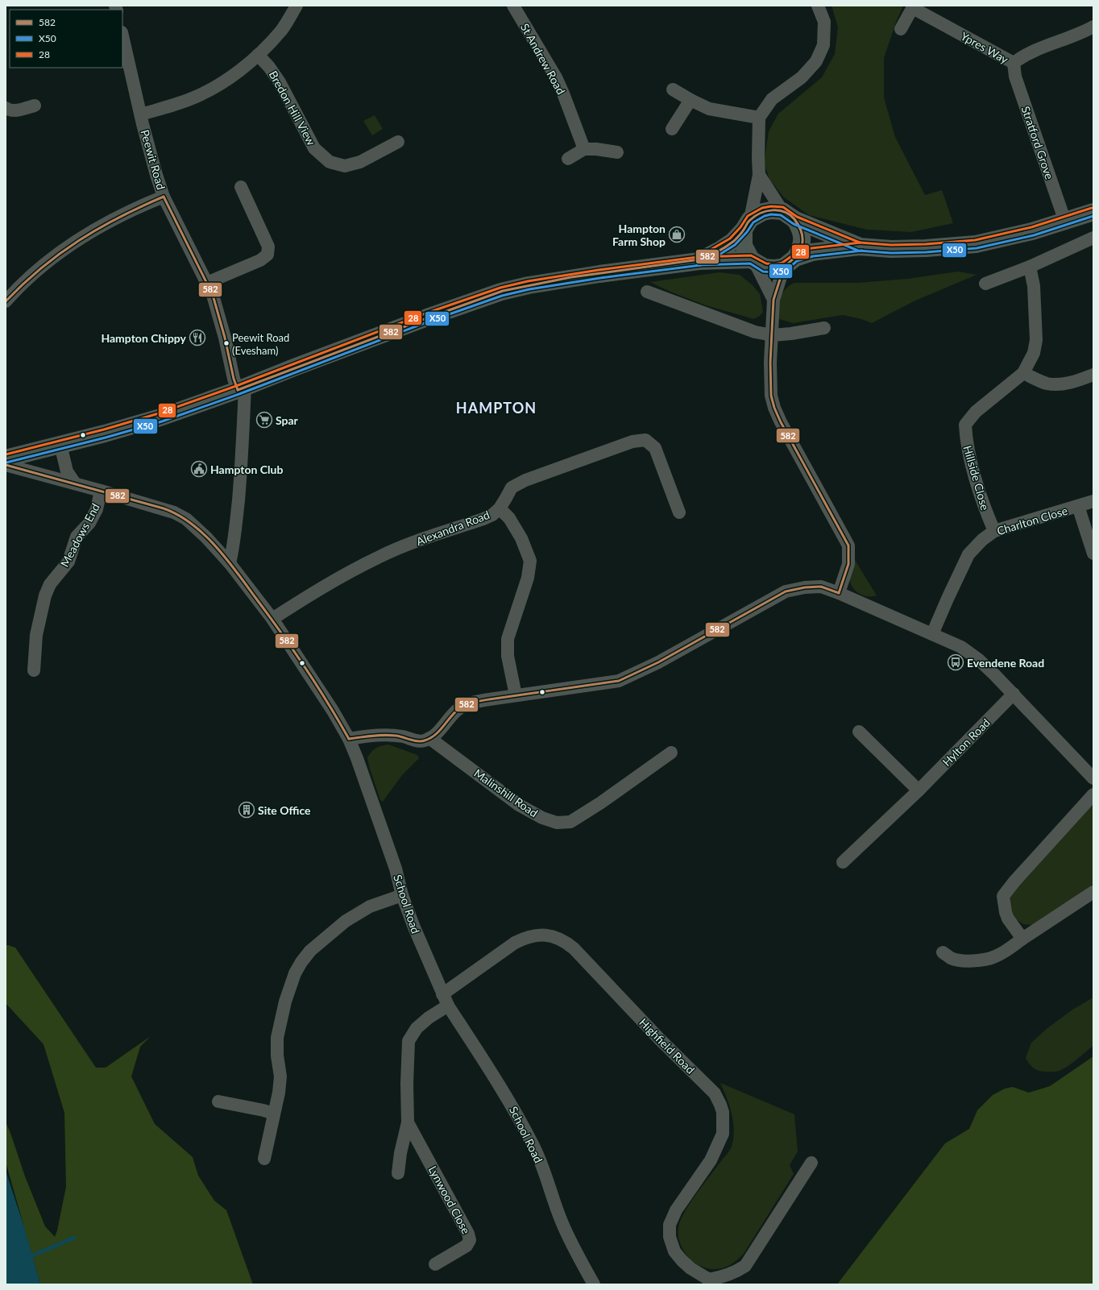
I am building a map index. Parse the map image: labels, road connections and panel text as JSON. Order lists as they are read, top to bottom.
{
  "streets": {
    "street": [
      "Ypres Way",
      "St Andrew Road",
      "Bredon Hill View",
      "Stratford Grove",
      "Peewit Road",
      "Hillside Close",
      "Charlton Close",
      "Alexandra Road",
      "Meadows End",
      "Hylton Road",
      "Malinshill Road",
      "School Road",
      "Highfield Road",
      "Lynwood Close"
    ]
  },
  "crossings": [
    ["Ypres Way", "Stratford Grove"],
    ["Hillside Close", "Charlton Close"],
    ["Alexandra Road", "School Road"],
    ["Meadows End", "School Road"],
    ["School Road", "Highfield Road"],
    ["School Road", "Lynwood Close"]
  ],
  "districts": ["HAMPTON"],
  "places": {
    "shop": ["Hampton Farm Shop"],
    "restaurant": ["Hampton Chippy"],
    "other": ["Peewit Road (Evesham)"],
    "supermarket": ["Spar"],
    "public building": ["Hampton Club"],
    "bus stop": ["Evendene Road"],
    "building": ["Site Office"]
  },
  "lines": ["transit line 582", "transit line 28", "transit line X50"],
  "legend": ["582", "X50", "28"]
}
